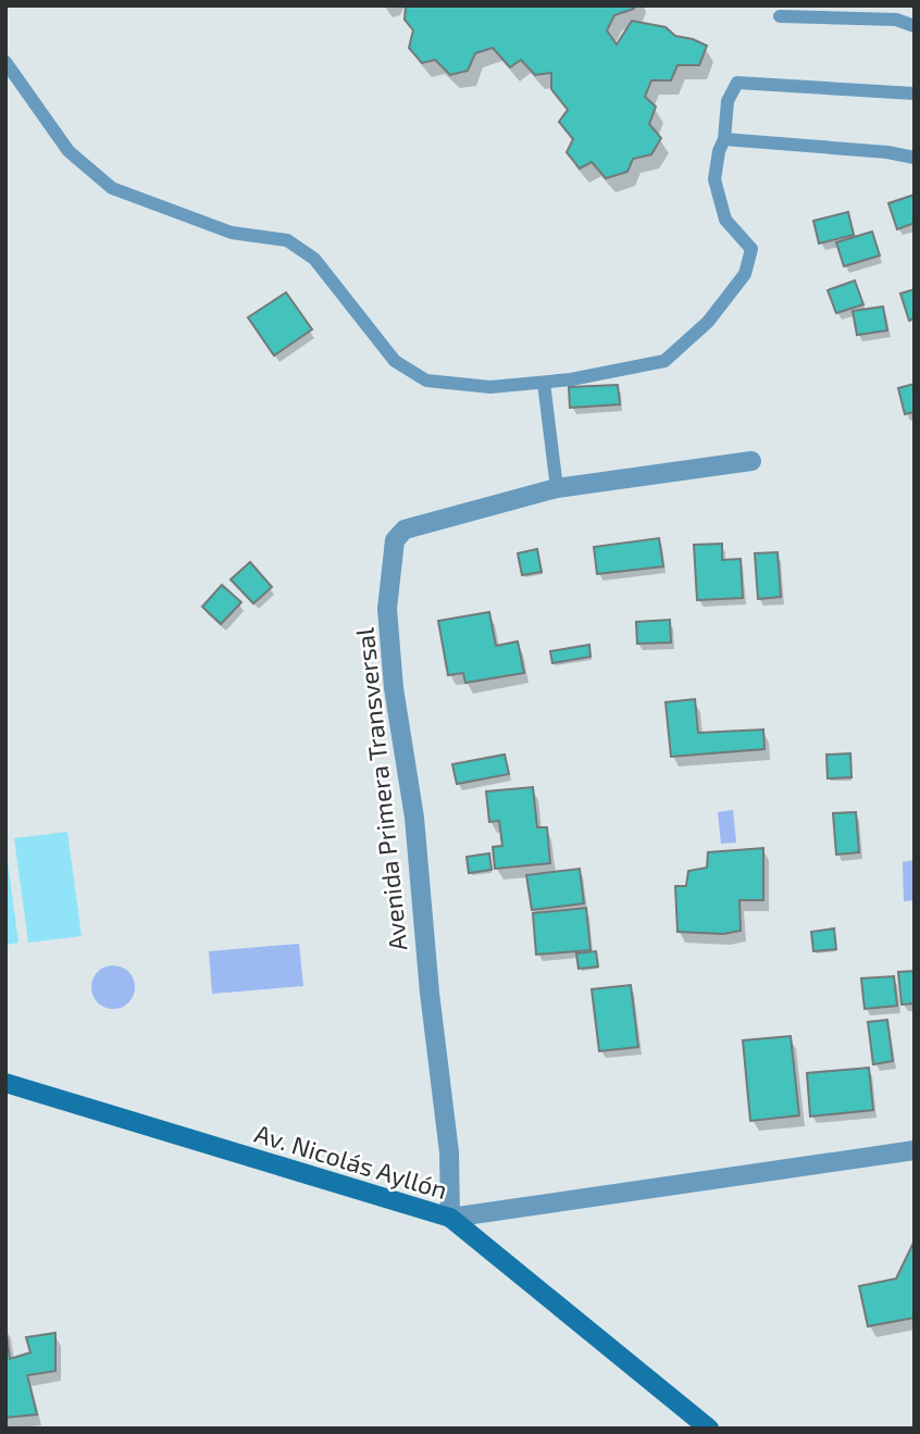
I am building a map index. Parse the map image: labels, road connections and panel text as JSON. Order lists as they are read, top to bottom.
{
  "streets": {
    "street": ["Avenida Primera Transversal", "Av. Nicolás Ayllón"]
  },
  "crossings": [
    ["Avenida Primera Transversal", "Av. Nicolás Ayllón"]
  ]
}
